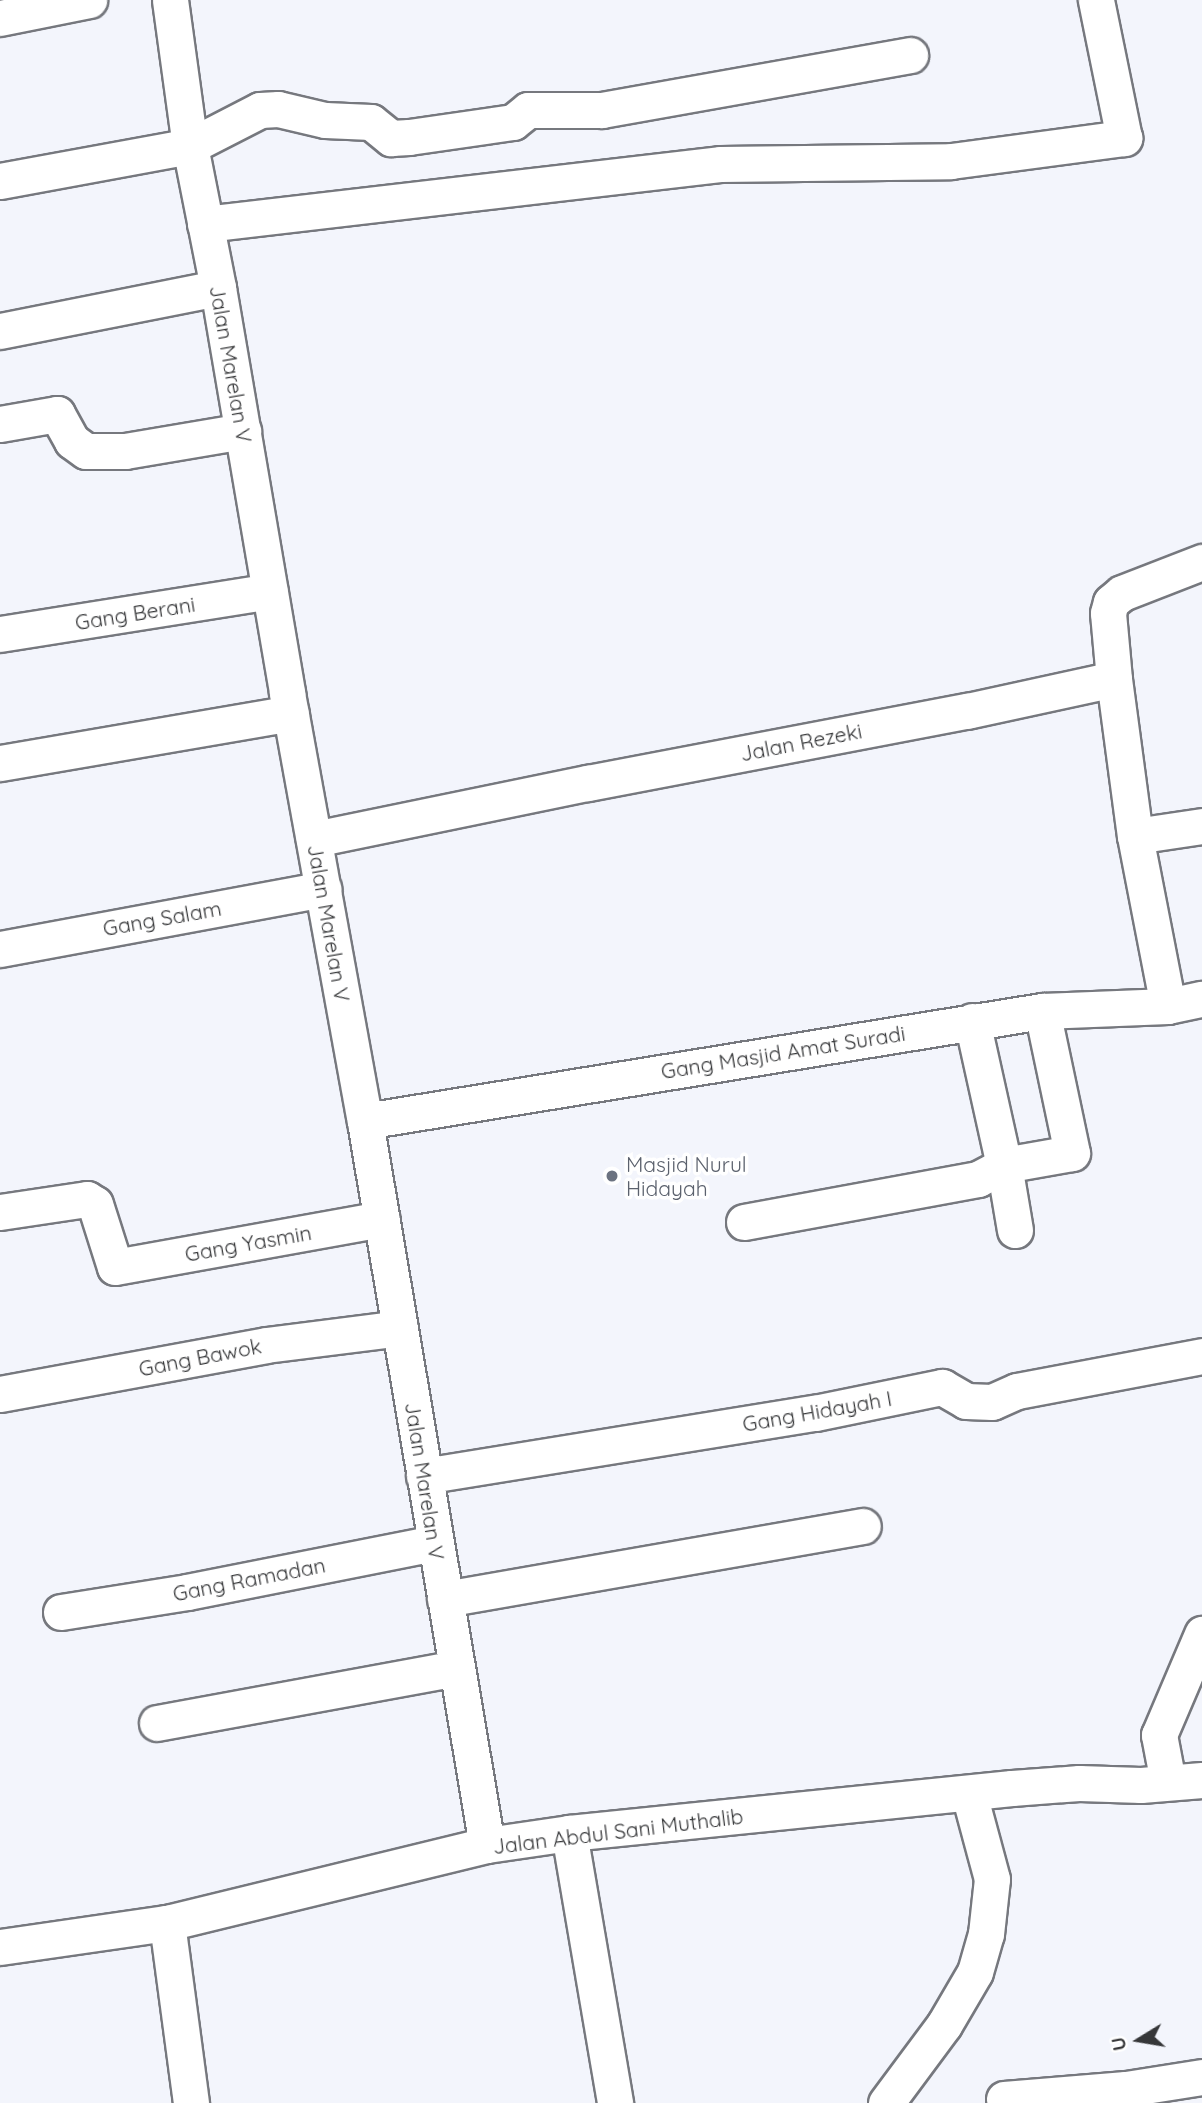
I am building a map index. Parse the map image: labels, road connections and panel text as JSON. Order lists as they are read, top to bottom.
{
  "streets": {
    "street": [
      "Jalan Marelan V",
      "Gang Berani",
      "Jalan Rezeki",
      "Gang Salam",
      "Gang Masjid Amat Suradi",
      "Gang Yasmin",
      "Gang Bawok",
      "Gang Hidayah I",
      "Gang Ramadan",
      "Jalan Abdul Sani Muthalib"
    ]
  },
  "crossings": [
    ["Jalan Marelan V", "Gang Berani"],
    ["Jalan Marelan V", "Jalan Rezeki"],
    ["Jalan Marelan V", "Gang Salam"],
    ["Jalan Marelan V", "Gang Masjid Amat Suradi"],
    ["Jalan Marelan V", "Gang Yasmin"],
    ["Jalan Marelan V", "Gang Bawok"],
    ["Jalan Marelan V", "Gang Hidayah I"],
    ["Jalan Marelan V", "Gang Ramadan"],
    ["Jalan Marelan V", "Jalan Abdul Sani Muthalib"]
  ],
  "places": ["Masjid Nurul Hidayah"],
  "north": "left"
}
